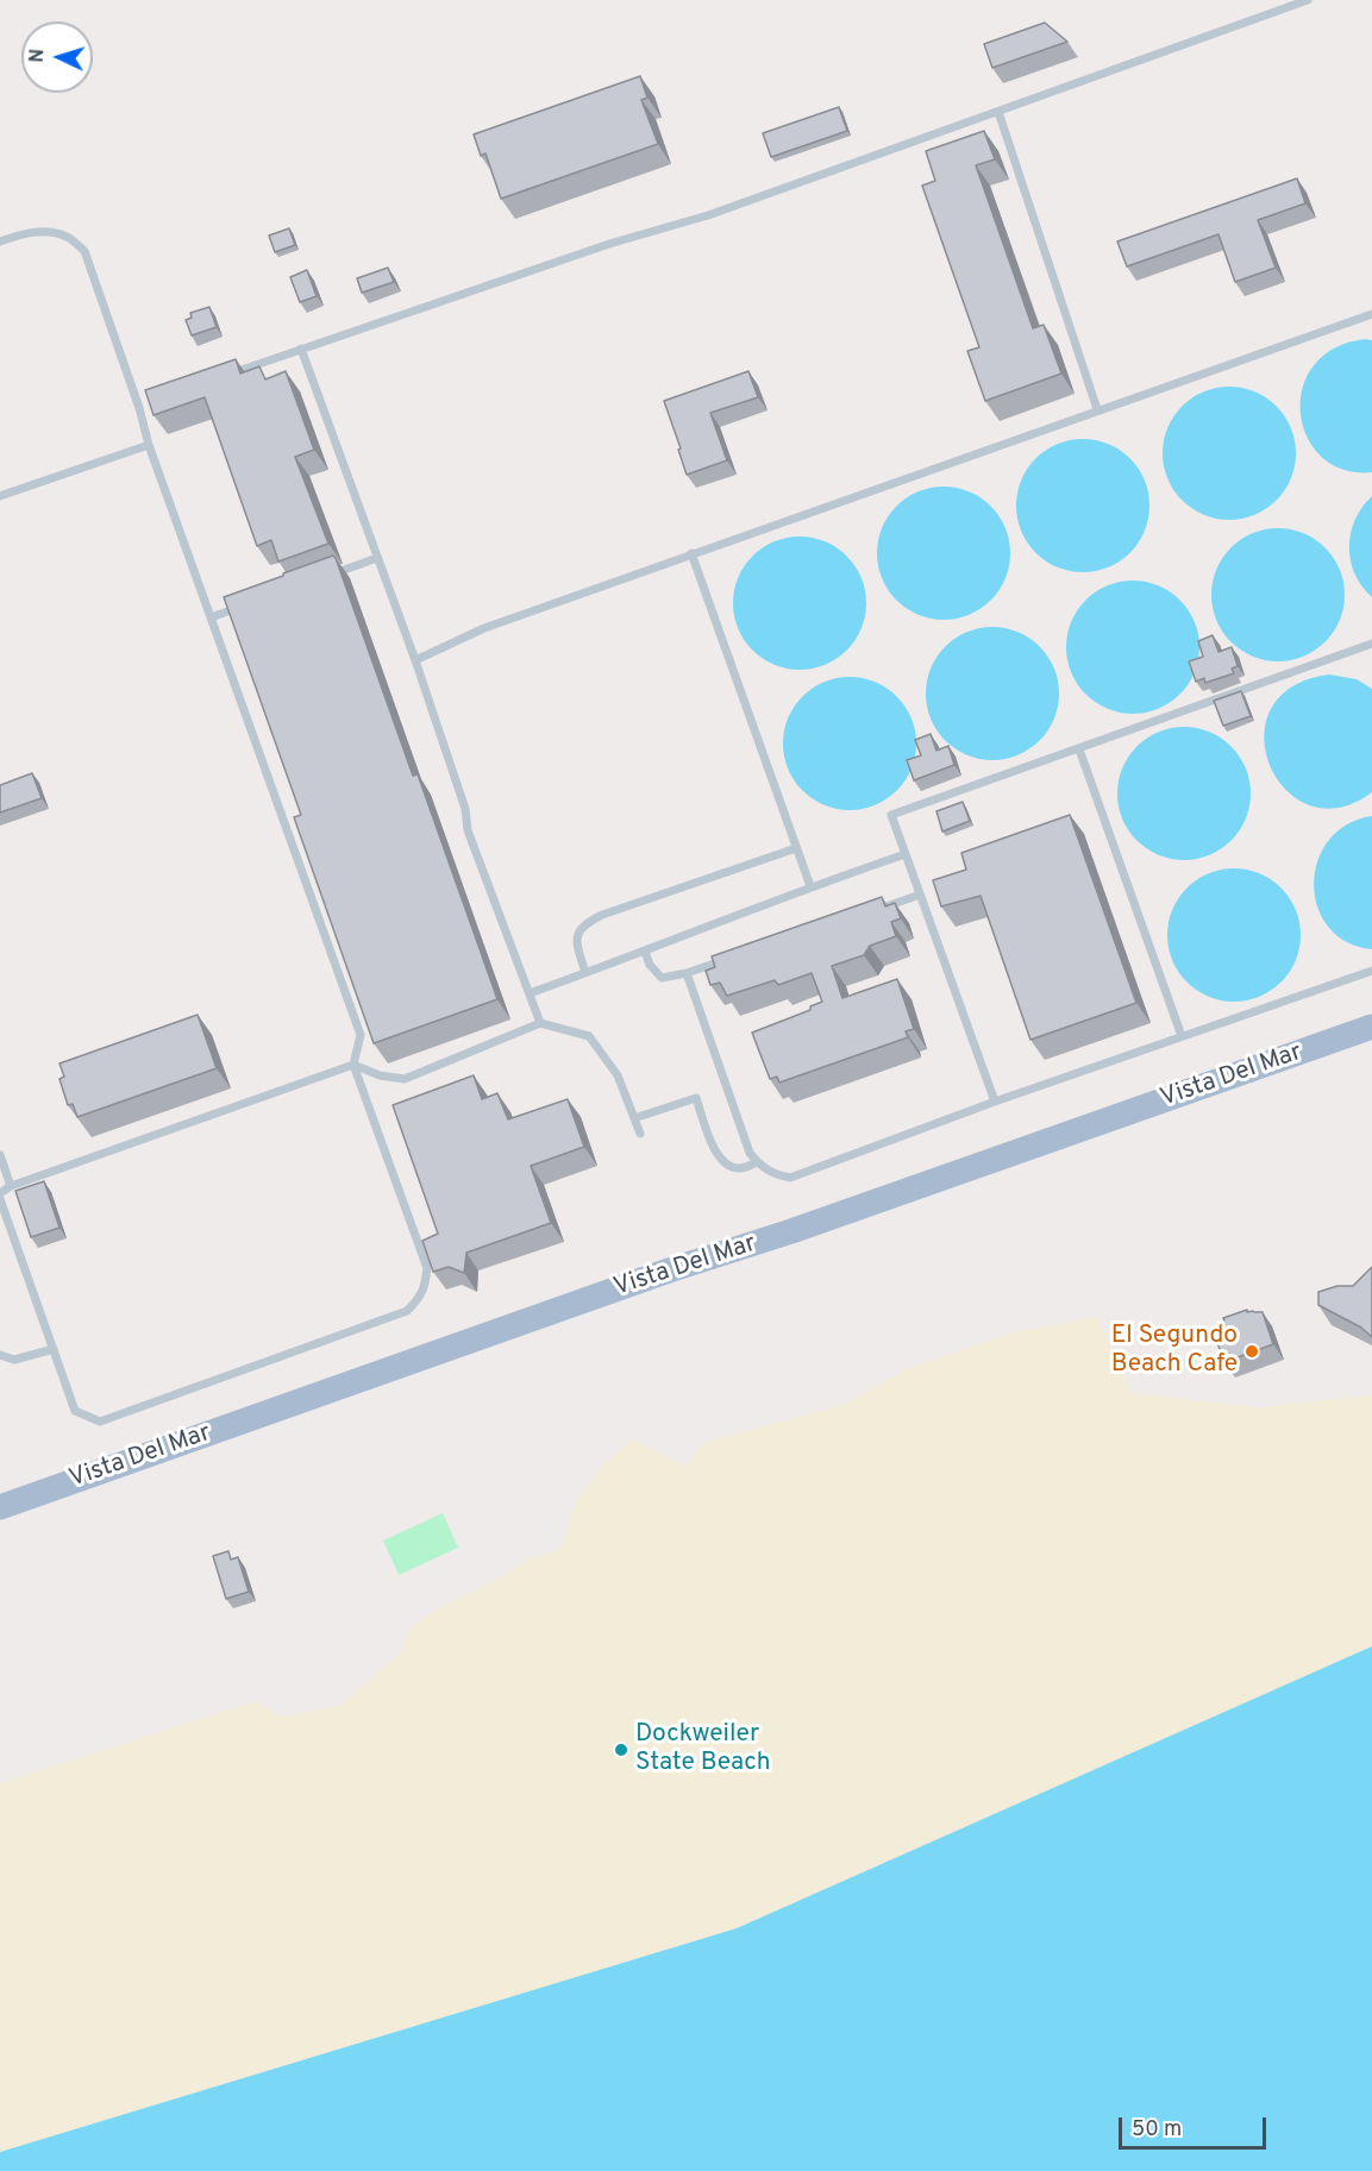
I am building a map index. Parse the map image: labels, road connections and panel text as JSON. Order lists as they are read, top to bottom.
{
  "streets": {
    "main road": ["Vista Del Mar"]
  },
  "places": ["El Segundo Beach Cafe", "Dockweiler State Beach"],
  "scale_bar": "50 m",
  "north": "left"
}
